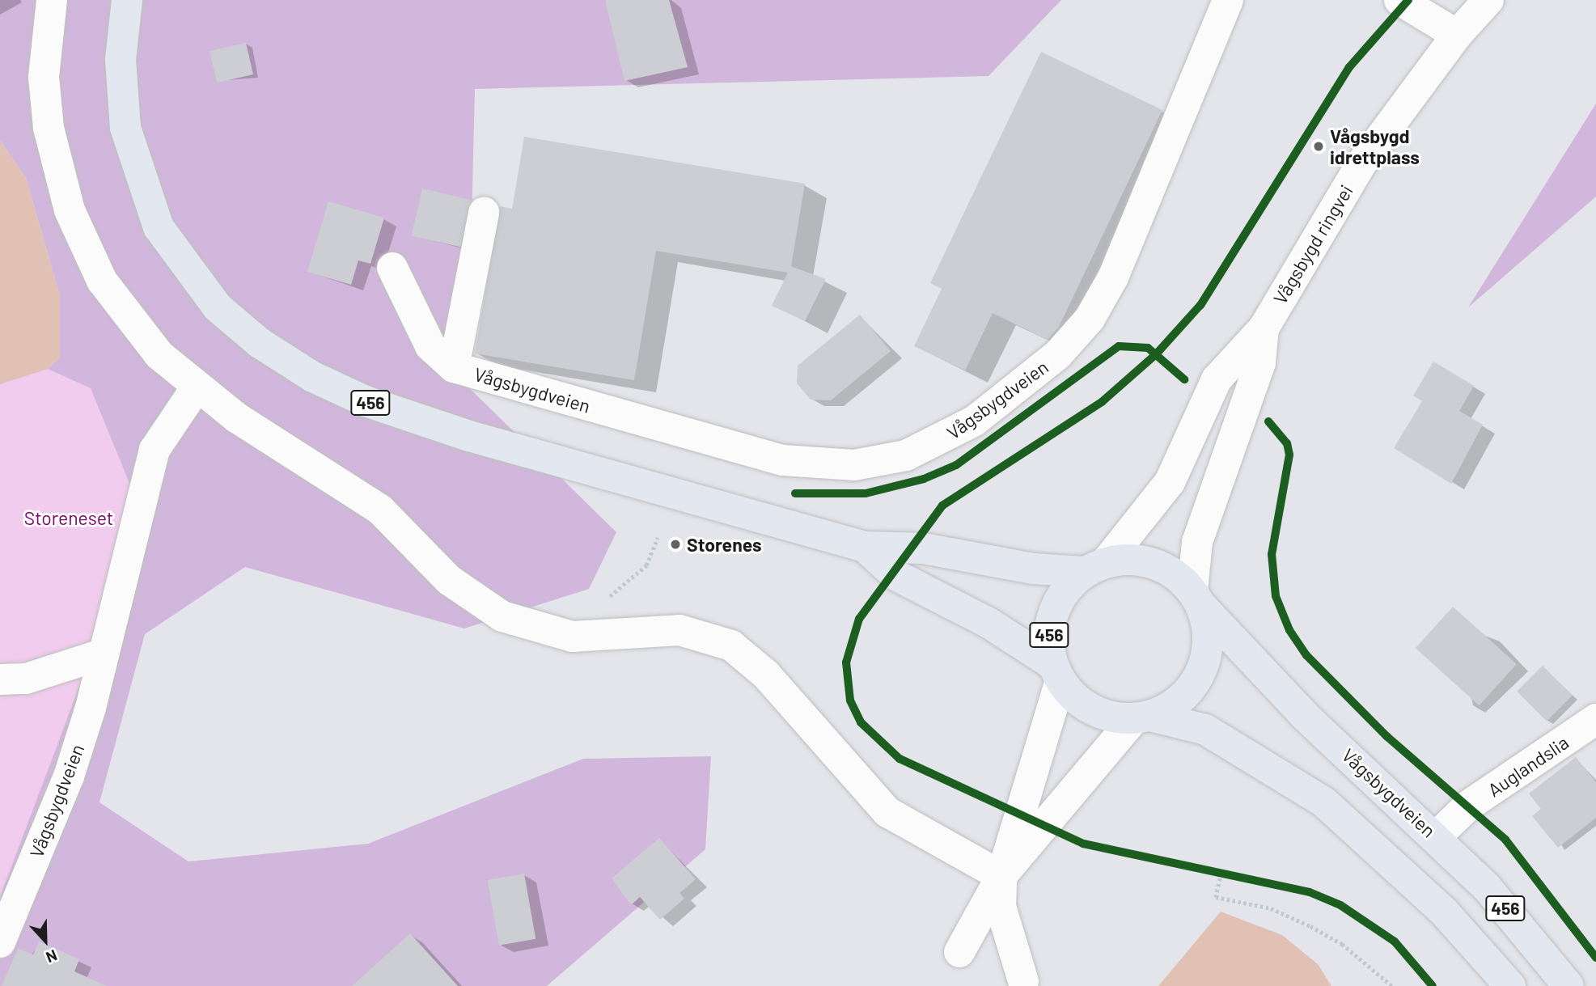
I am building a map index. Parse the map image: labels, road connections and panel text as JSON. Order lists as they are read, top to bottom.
{
  "streets": {
    "main road": ["Vågsbygdveien", "456"],
    "street": ["Vågsbygd ringvei", "Auglandslia"]
  },
  "crossings": [
    ["Vågsbygd ringvei", "Vågsbygdveien"],
    ["Vågsbygd ringvei", "456"],
    ["Vågsbygdveien", "456"],
    ["Vågsbygdveien", "Auglandslia"]
  ],
  "parks": ["Storeneset"],
  "places": ["Vågsbygd idrettplass", "Storenes"],
  "north": "bottom"
}
